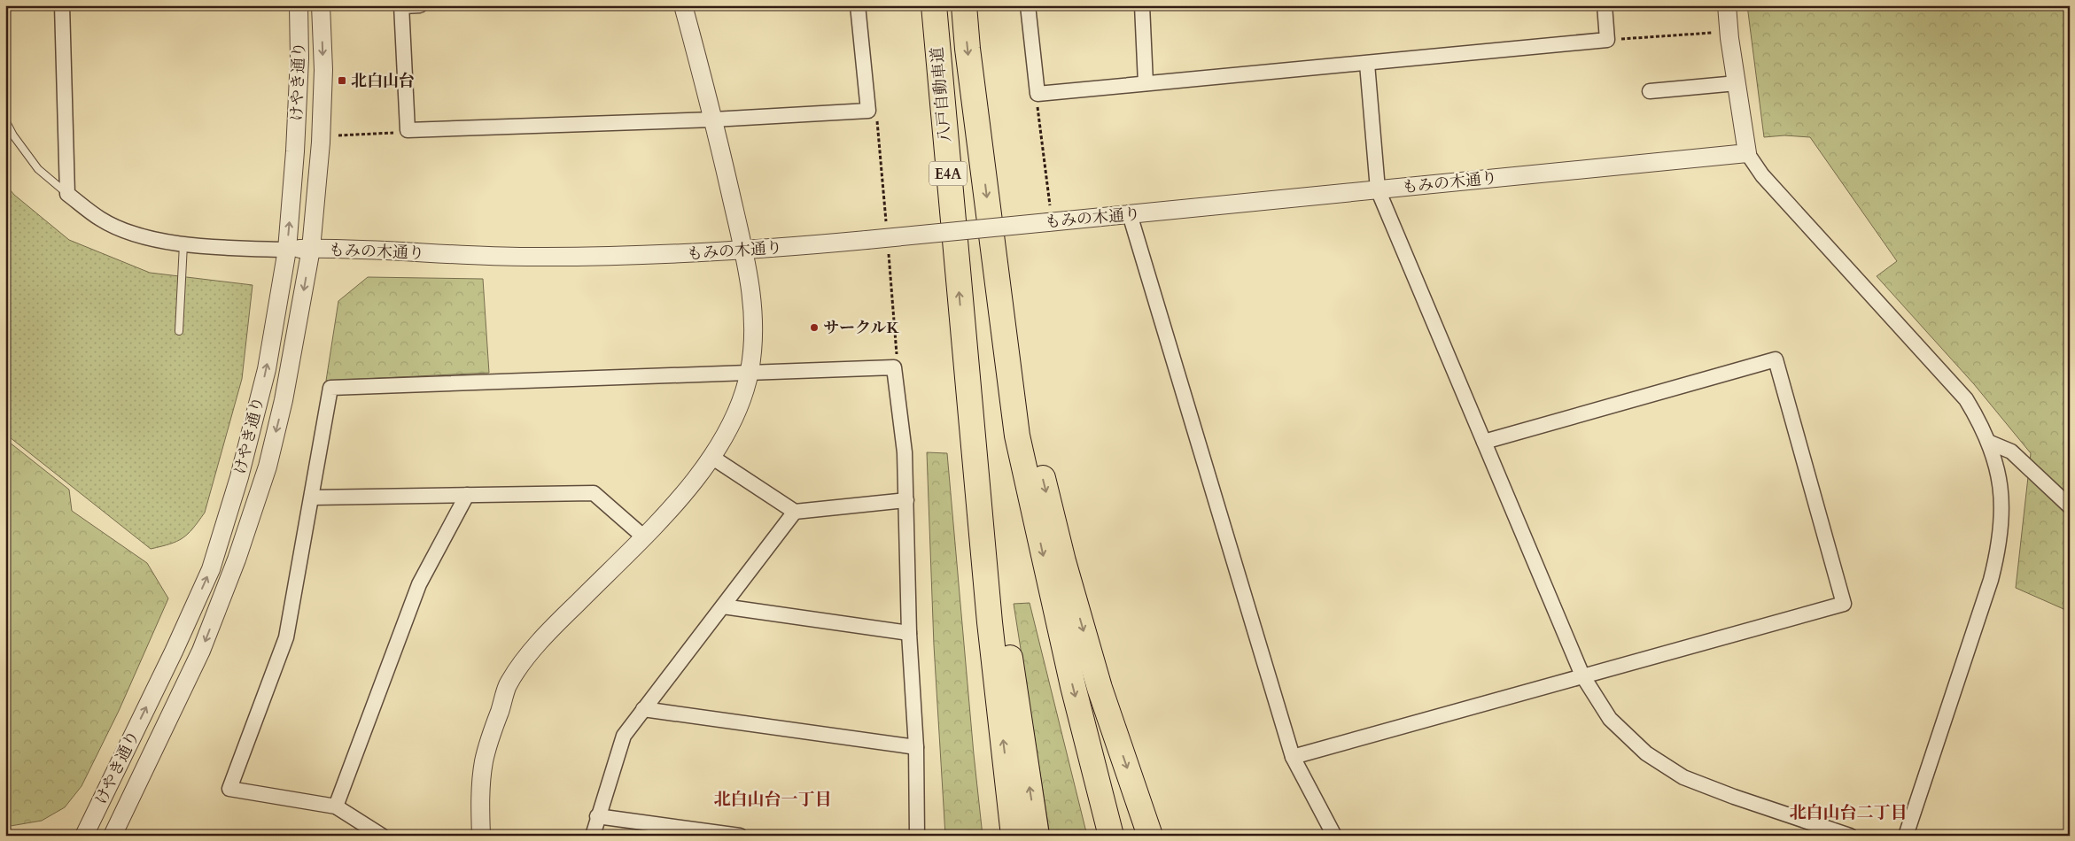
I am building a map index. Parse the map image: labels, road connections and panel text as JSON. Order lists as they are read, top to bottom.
{
  "streets": {
    "highway": ["八戸自動車道", "E4A"],
    "street": ["けやき通り", "もみの木通り"]
  },
  "crossings": [
    ["けやき通り", "もみの木通り"]
  ],
  "districts": ["北白山台一丁目", "北白山台二丁目"],
  "places": {
    "transit": ["北白山台"],
    "other": ["サークルK"]
  }
}
